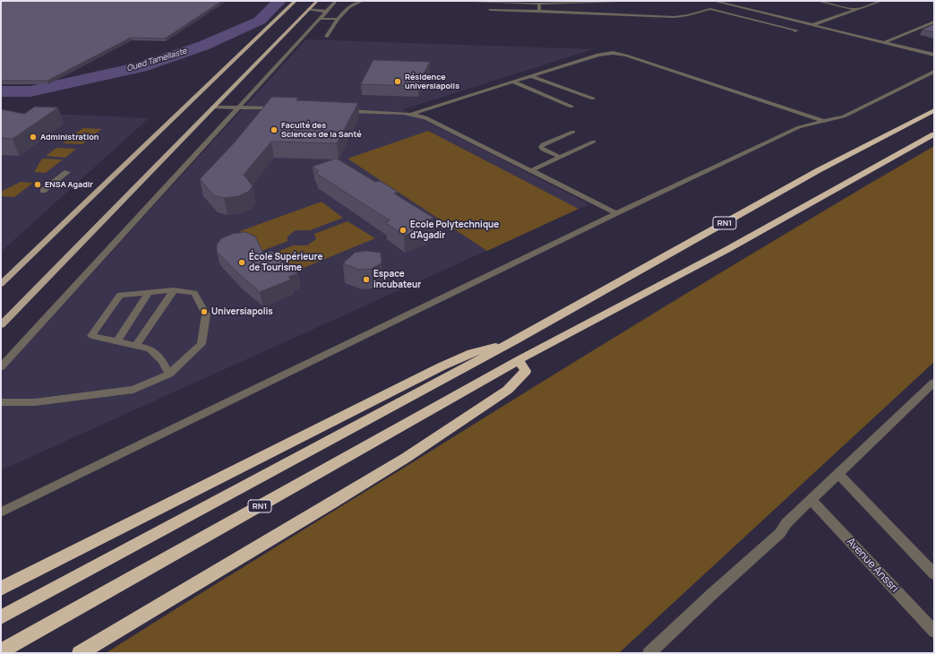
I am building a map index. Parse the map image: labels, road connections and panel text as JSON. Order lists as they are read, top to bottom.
{
  "streets": {
    "highway": ["RN1"],
    "street": ["Avenue Anssri"]
  },
  "water": ["Oued Tamellaste"],
  "places": [
    "Résidence universiapolis",
    "Faculté des Sciences de la Santé",
    "Administration",
    "ENSA Agadir",
    "Ecole Polytechnique d'Agadir",
    "École Supérieure de Tourisme",
    "Espace incubateur",
    "Universiapolis"
  ]
}
